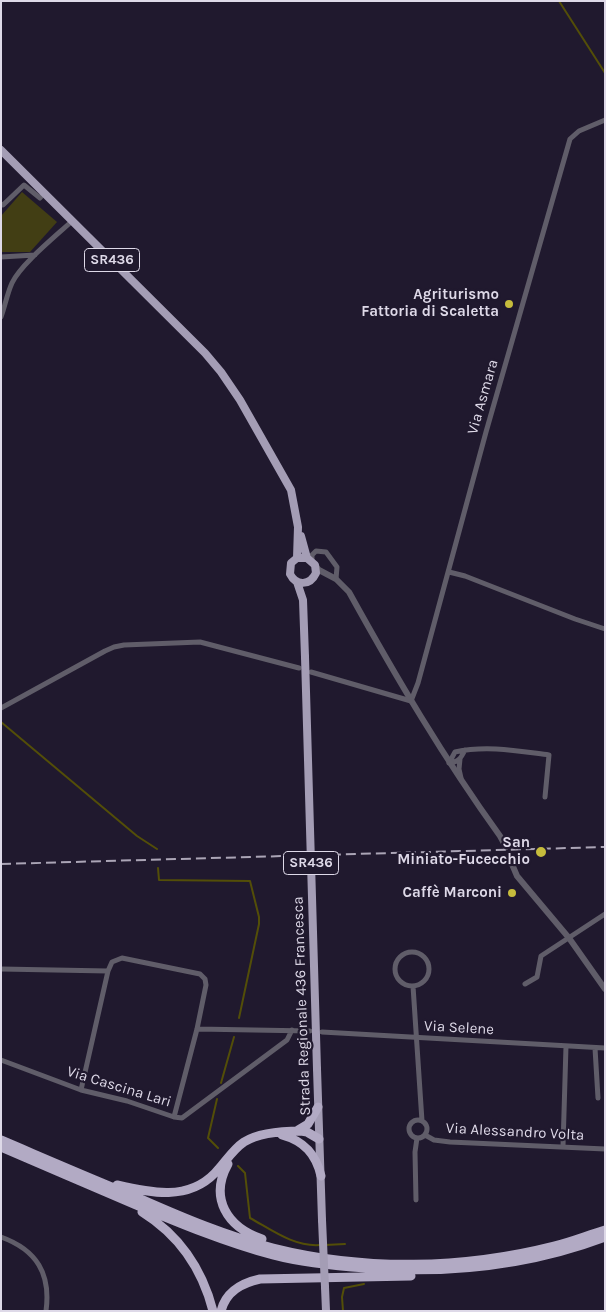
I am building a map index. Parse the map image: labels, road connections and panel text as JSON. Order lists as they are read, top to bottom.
{
  "streets": {
    "main road": ["SR436", "Strada Regionale 436 Francesca"],
    "street": [
      "Via Asmara",
      "Via Selene",
      "Via Cascina Lari",
      "Via Alessandro Volta"
    ]
  },
  "crossings": [
    ["Via Selene", "Via Alessandro Volta"]
  ],
  "places": ["Agriturismo Fattoria di Scaletta", "San Miniato-Fucecchio", "Caffè Marconi"]
}
